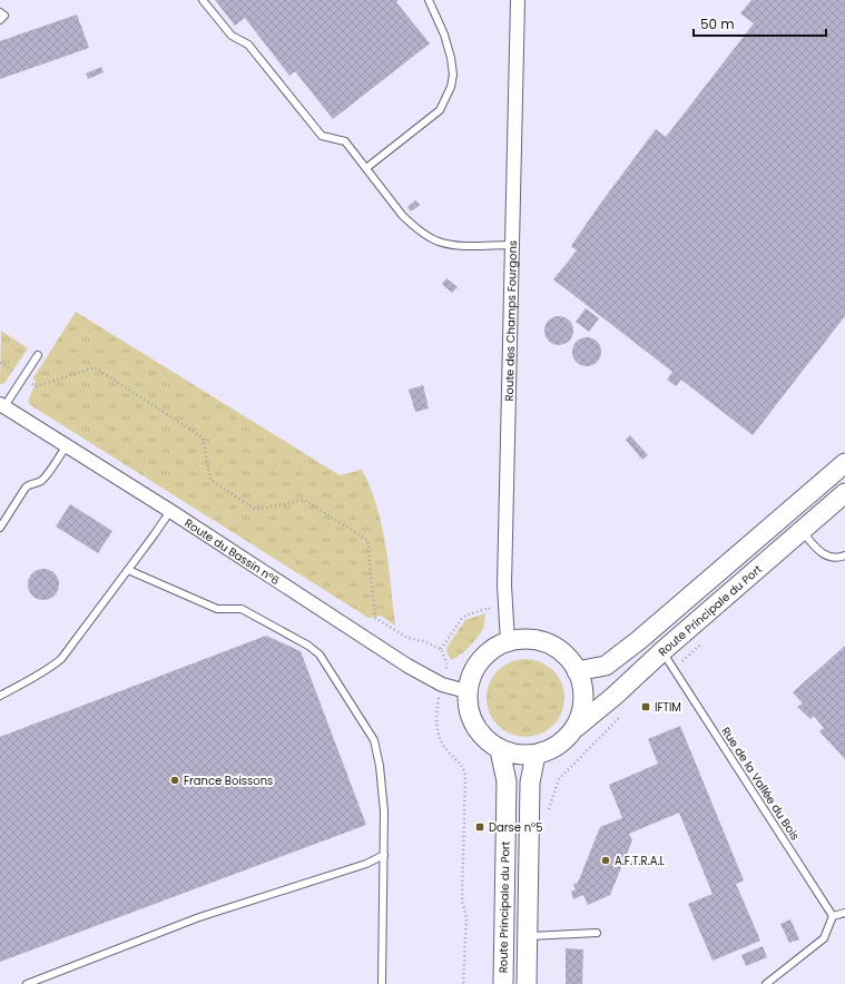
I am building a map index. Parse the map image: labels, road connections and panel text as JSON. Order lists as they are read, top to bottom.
{
  "streets": {
    "main road": ["Route Principale du Port"],
    "street": ["Route des Champs Fourgons", "Route du Bassin n°6"],
    "lane": ["Rue de la Vallée du Bois"]
  },
  "crossings": [
    ["Route des Champs Fourgons", "Route du Bassin n°6"],
    ["Route des Champs Fourgons", "Route Principale du Port"],
    ["Route du Bassin n°6", "Route Principale du Port"],
    ["Route Principale du Port", "Rue de la Vallée du Bois"]
  ],
  "places": {
    "transit": ["IFTIM", "Darse n°5"],
    "other": ["France Boissons", "A.F.T.R.A.L"]
  },
  "scale_bar": "50 m"
}
